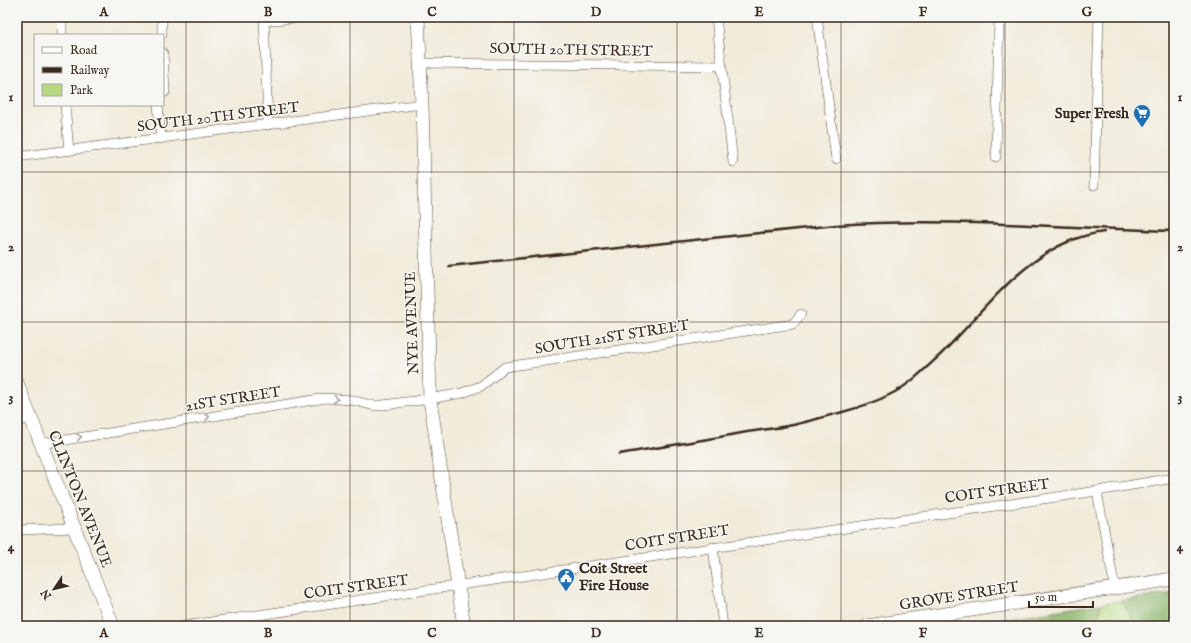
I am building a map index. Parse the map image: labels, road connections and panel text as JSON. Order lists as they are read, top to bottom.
{
  "streets": {
    "street": [
      "SOUTH 20TH STREET",
      "NYE AVENUE",
      "SOUTH 21ST STREET",
      "21ST STREET",
      "COIT STREET",
      "CLINTON AVENUE",
      "GROVE STREET"
    ]
  },
  "crossings": [
    ["SOUTH 20TH STREET", "NYE AVENUE"],
    ["NYE AVENUE", "SOUTH 21ST STREET"],
    ["NYE AVENUE", "21ST STREET"],
    ["NYE AVENUE", "COIT STREET"],
    ["SOUTH 21ST STREET", "21ST STREET"],
    ["21ST STREET", "CLINTON AVENUE"]
  ],
  "one_way": ["21ST STREET"],
  "places": {
    "supermarket": ["Super Fresh"],
    "public building": ["Coit Street Fire House"]
  },
  "legend": ["Road", "Railway", "Park"],
  "scale_bar": "50 m",
  "north": "bottom left",
  "grid": {
    "columns": [
      "A",
      "B",
      "C",
      "D",
      "E",
      "F",
      "G"
    ],
    "rows": [
      "1",
      "2",
      "3",
      "4"
    ]
  }
}
